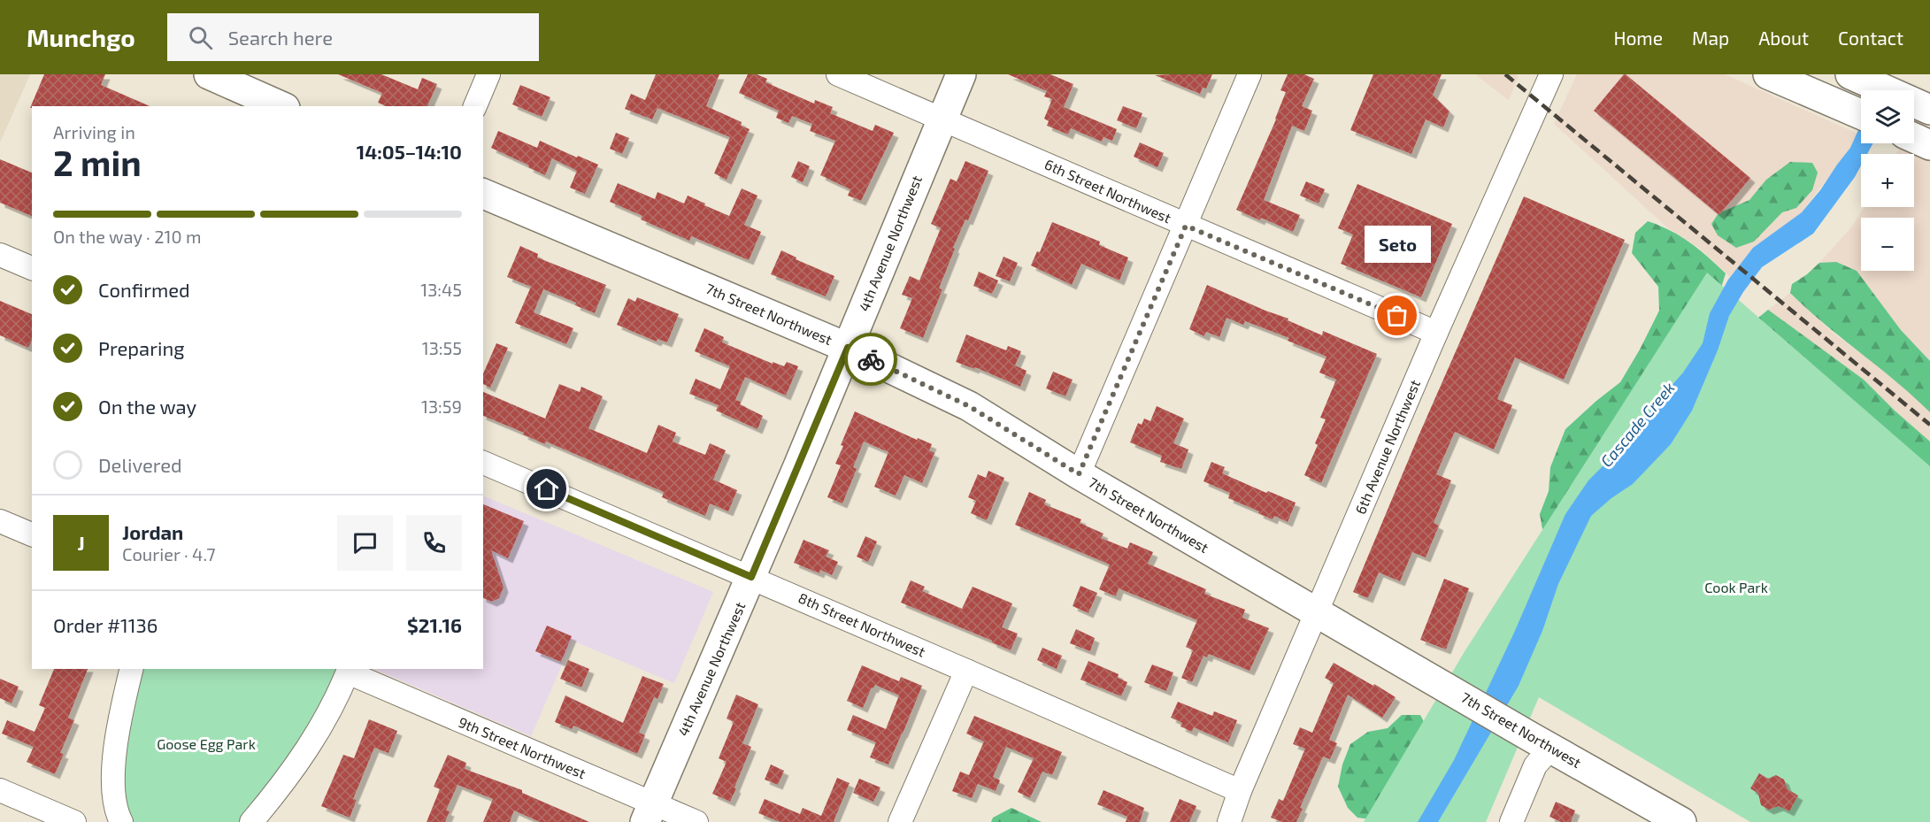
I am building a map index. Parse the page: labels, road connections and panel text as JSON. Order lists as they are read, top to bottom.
{
  "streets": {
    "main road": ["4th Avenue Northwest", "7th Street Northwest"],
    "street": [
      "6th Street Northwest",
      "6th Avenue Northwest",
      "8th Street Northwest",
      "9th Street Northwest"
    ]
  },
  "crossings": [
    ["6th Street Northwest", "4th Avenue Northwest"],
    ["6th Street Northwest", "6th Avenue Northwest"],
    ["4th Avenue Northwest", "7th Street Northwest"],
    ["4th Avenue Northwest", "8th Street Northwest"],
    ["4th Avenue Northwest", "9th Street Northwest"],
    ["7th Street Northwest", "6th Avenue Northwest"],
    ["6th Avenue Northwest", "8th Street Northwest"]
  ],
  "water": ["Cascade Creek"],
  "parks": ["Cook Park", "Goose Egg Park"],
  "places": ["Seto"],
  "page": {
    "header": "Munchgo",
    "search": "Search here",
    "nav": [
      "Home",
      "Map",
      "About",
      "Contact"
    ],
    "map_buttons": ["+", "−"],
    "heading": ["2 min", "Arriving in", "14:05–14:10"],
    "panel": [
      "Jordan",
      "Courier · 4.7",
      "Order #1136",
      "$21.16"
    ],
    "bar": "On the way · 210 m",
    "bubble": "Seto",
    "list": [
      ["Confirmed", "13:45"],
      ["Preparing", "13:55"],
      ["On the way", "13:59"],
      "Delivered"
    ],
    "round": "J"
  }
}
